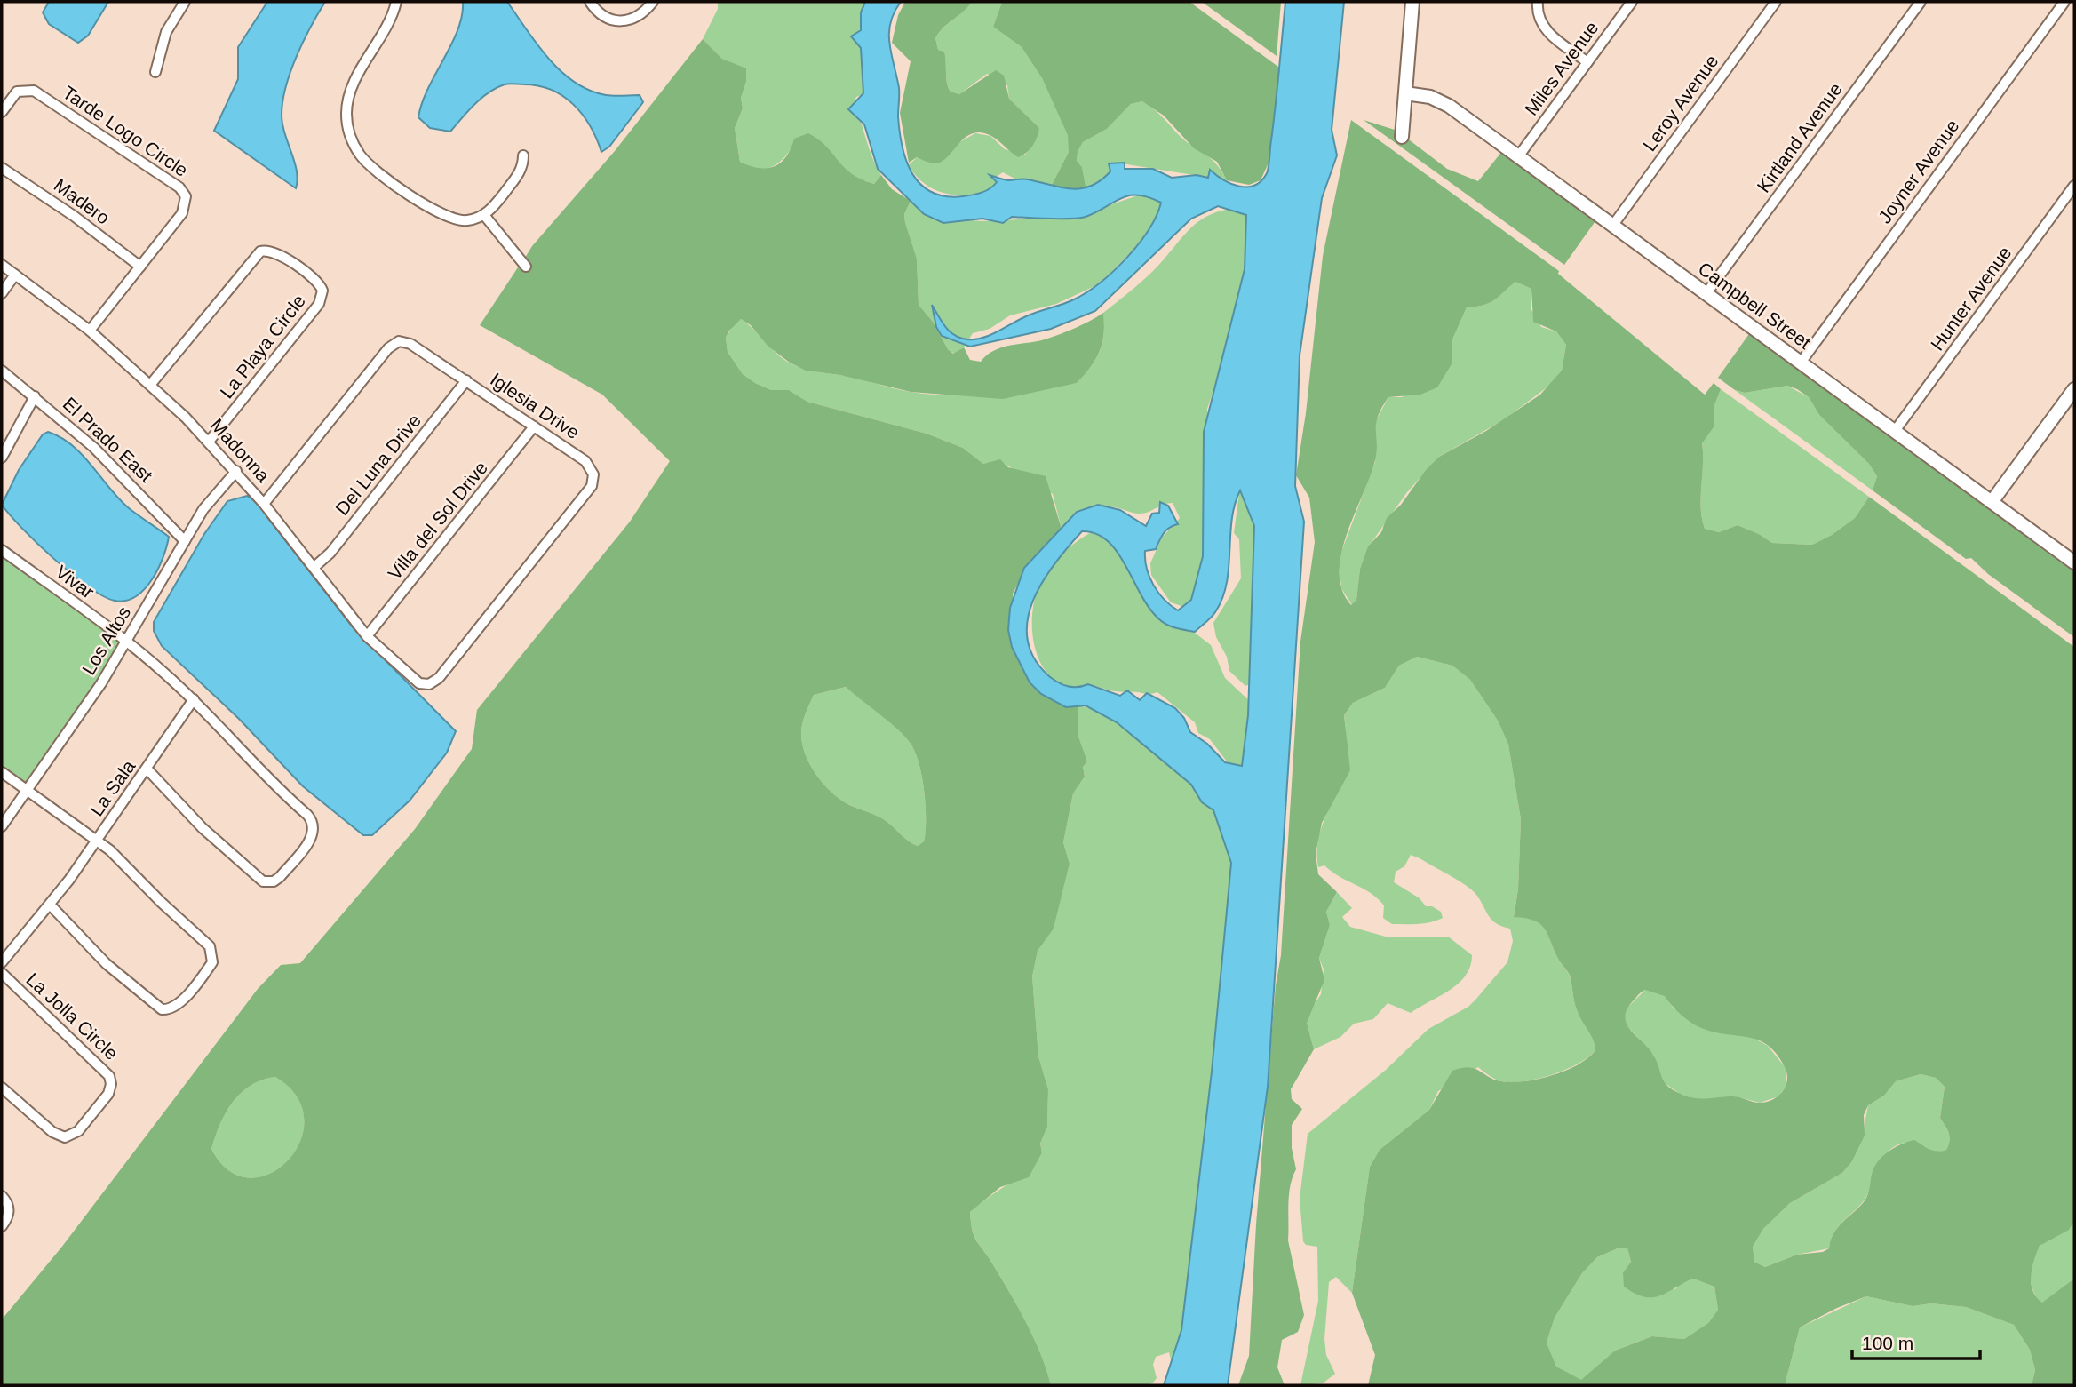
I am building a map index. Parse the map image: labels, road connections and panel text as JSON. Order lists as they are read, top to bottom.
{
  "streets": {
    "street": [
      "Miles Avenue",
      "Leroy Avenue",
      "Tarde Logo Circle",
      "Kirtland Avenue",
      "Joyner Avenue",
      "Madero",
      "Hunter Avenue",
      "Campbell Street",
      "La Playa Circle",
      "Iglesia Drive",
      "El Prado East",
      "Madonna",
      "Del Luna Drive",
      "Villa del Sol Drive",
      "Vivar",
      "Los Altos",
      "La Sala",
      "La Jolla Circle"
    ]
  },
  "crossings": [
    ["Miles Avenue", "Campbell Street"],
    ["Leroy Avenue", "Campbell Street"],
    ["Tarde Logo Circle", "Madero"],
    ["Tarde Logo Circle", "Madonna"],
    ["Kirtland Avenue", "Campbell Street"],
    ["Joyner Avenue", "Campbell Street"],
    ["Hunter Avenue", "Campbell Street"],
    ["La Playa Circle", "Madonna"],
    ["Iglesia Drive", "Madonna"],
    ["Iglesia Drive", "Del Luna Drive"],
    ["Iglesia Drive", "Villa del Sol Drive"],
    ["El Prado East", "Los Altos"],
    ["Madonna", "Del Luna Drive"],
    ["Madonna", "Villa del Sol Drive"],
    ["Madonna", "Los Altos"],
    ["Vivar", "Los Altos"]
  ],
  "scale_bar": "100 m"
}
